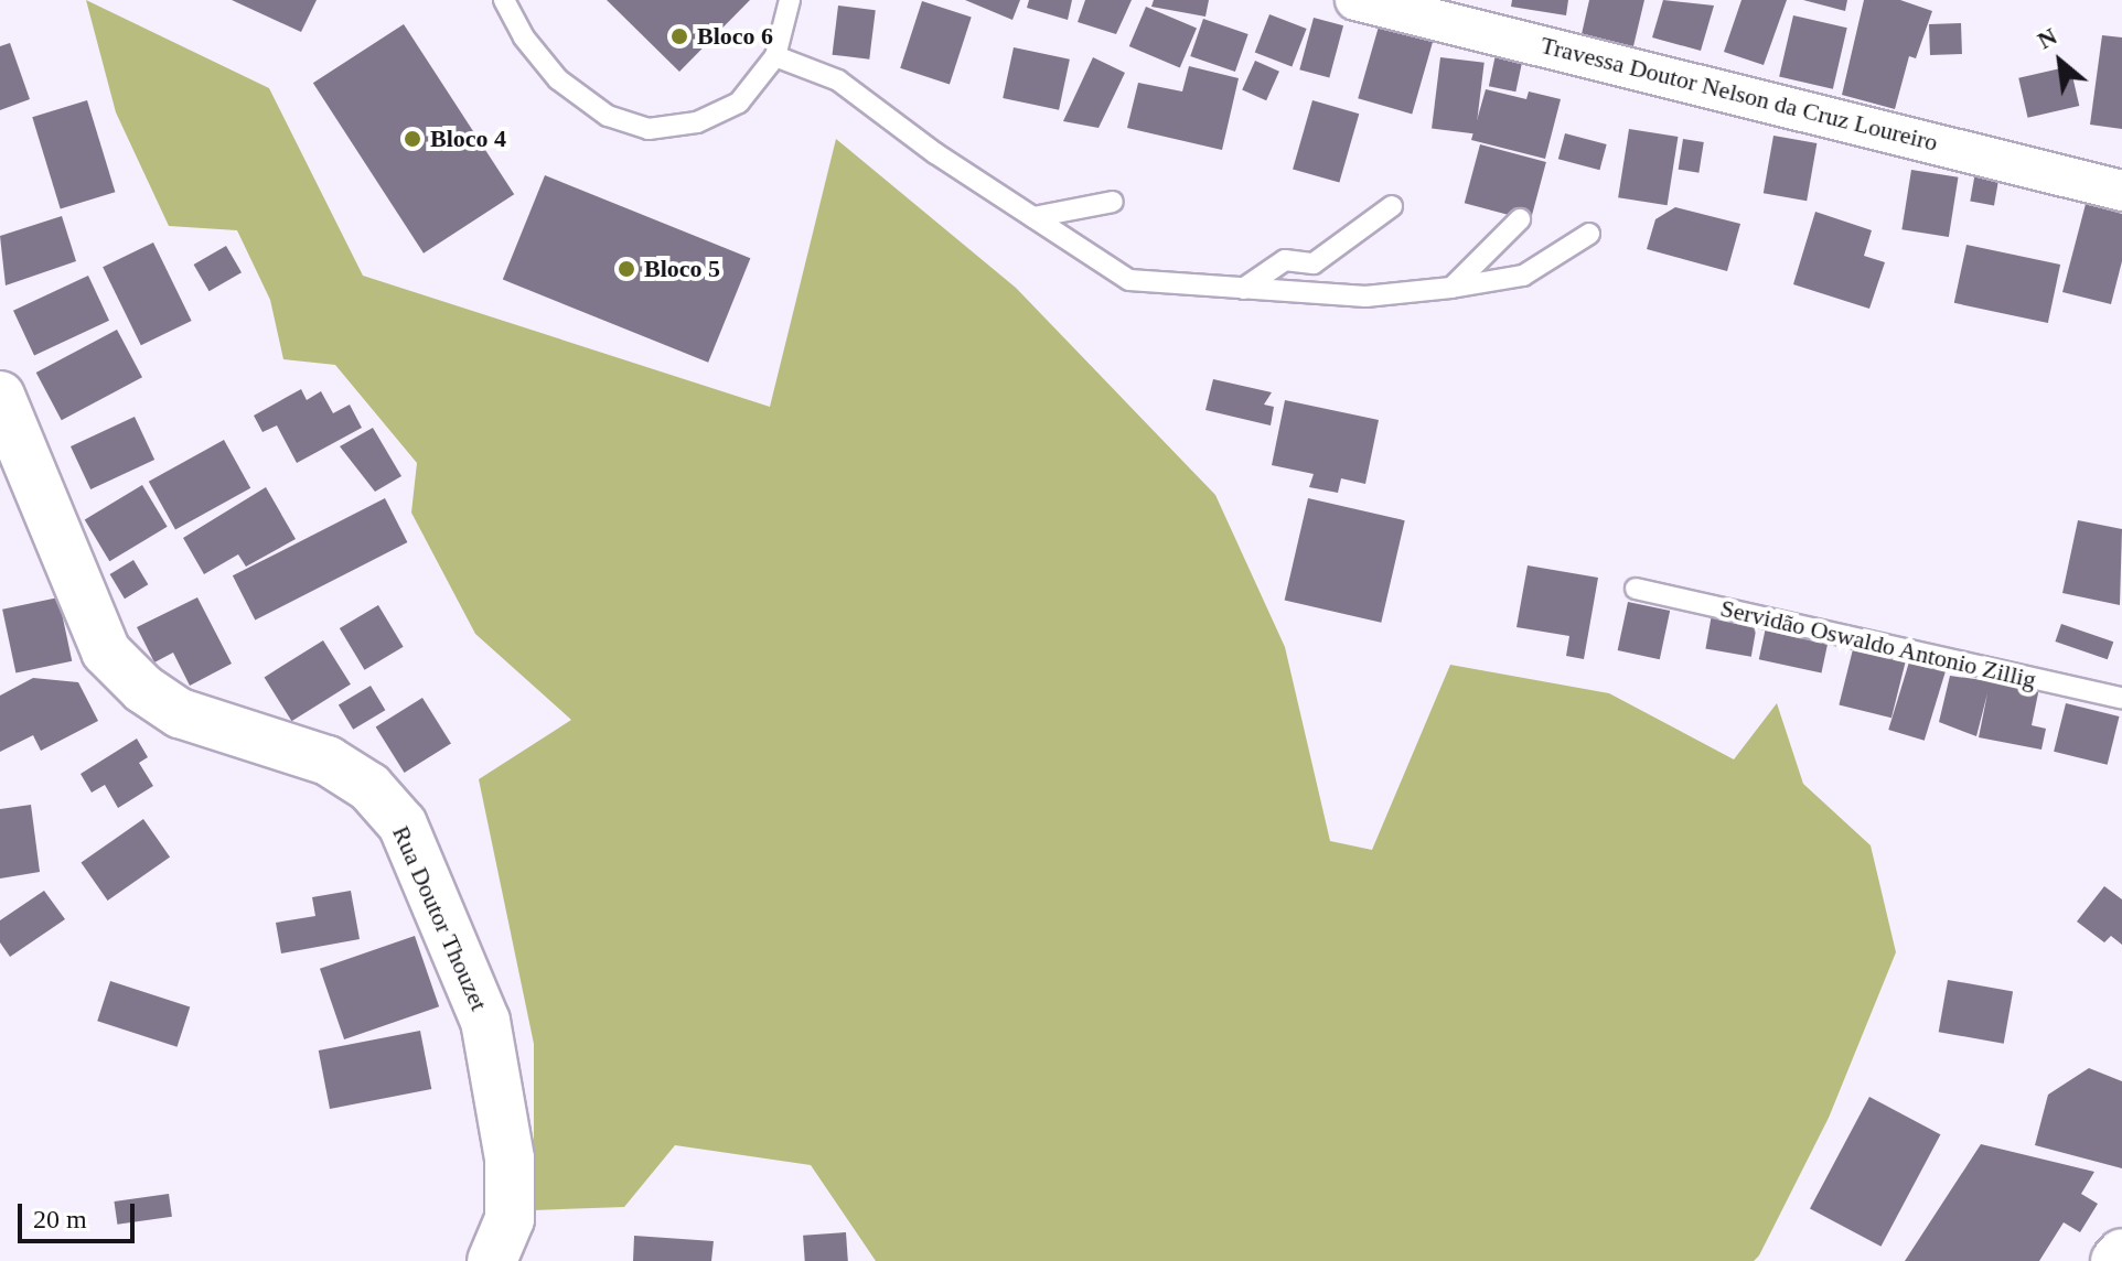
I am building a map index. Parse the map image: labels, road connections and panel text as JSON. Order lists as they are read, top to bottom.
{
  "streets": {
    "street": ["Travessa Doutor Nelson da Cruz Loureiro", "Rua Doutor Thouzet"],
    "lane": ["Servidão Oswaldo Antonio Zillig"]
  },
  "places": ["Bloco 6", "Bloco 4", "Bloco 5"],
  "scale_bar": "20 m",
  "north": "top left"
}
